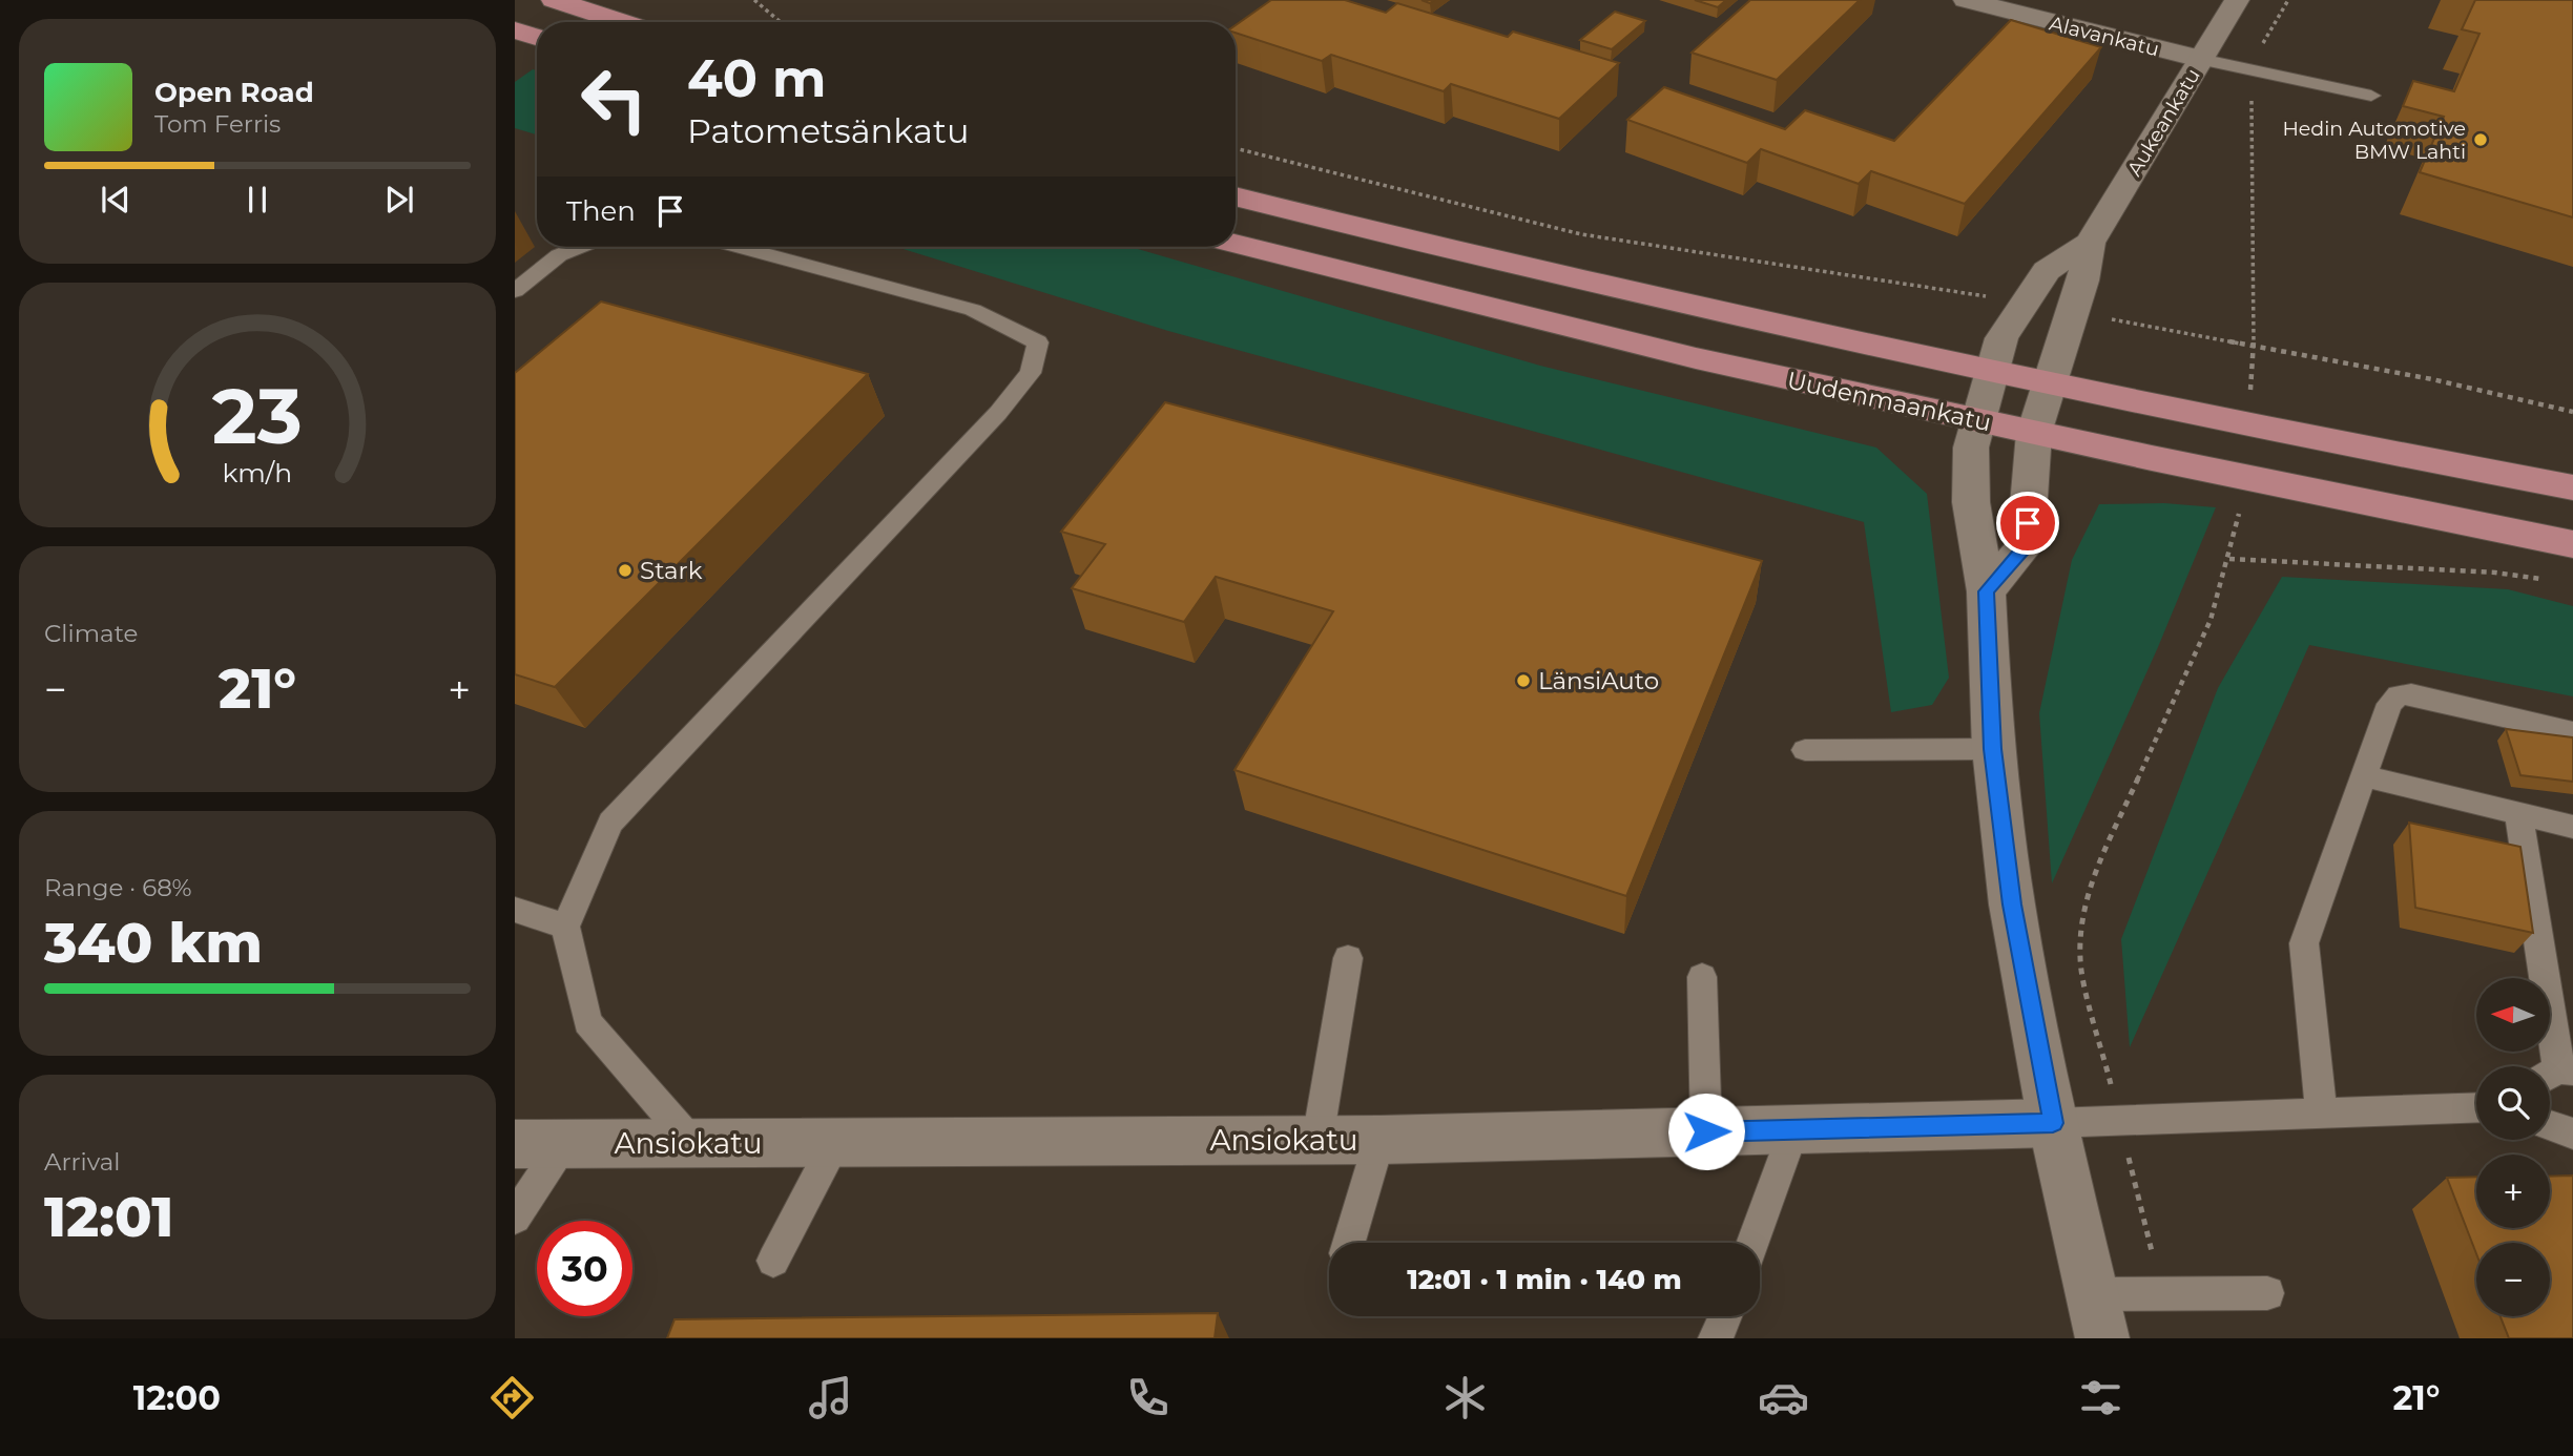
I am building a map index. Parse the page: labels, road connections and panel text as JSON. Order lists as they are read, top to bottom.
{
  "streets": {
    "main road": ["Uudenmaankatu"],
    "street": ["Alavankatu", "Aukeankatu", "Ansiokatu"]
  },
  "crossings": [
    ["Alavankatu", "Aukeankatu"],
    ["Aukeankatu", "Uudenmaankatu"],
    ["Aukeankatu", "Ansiokatu"]
  ],
  "places": ["Hedin Automotive BMW Lahti", "Stark", "LänsiAuto"],
  "north": "left",
  "page": {
    "turn": ["40 m", "Patometsänkatu"],
    "song": ["Open Road", "Tom Ferris"],
    "then": "Then",
    "tile": [
      "Climate",
      ["Range · 68%", "340 km"],
      ["Arrival", "12:01"]
    ],
    "heat": ["−", "21°", "+"],
    "map_buttons": ["+", "−"],
    "limit": "30",
    "trip": "12:01 · 1 min · 140 m",
    "tabs": ["12:00", "21°"],
    "gauge": ["23", "km/h"]
  }
}
